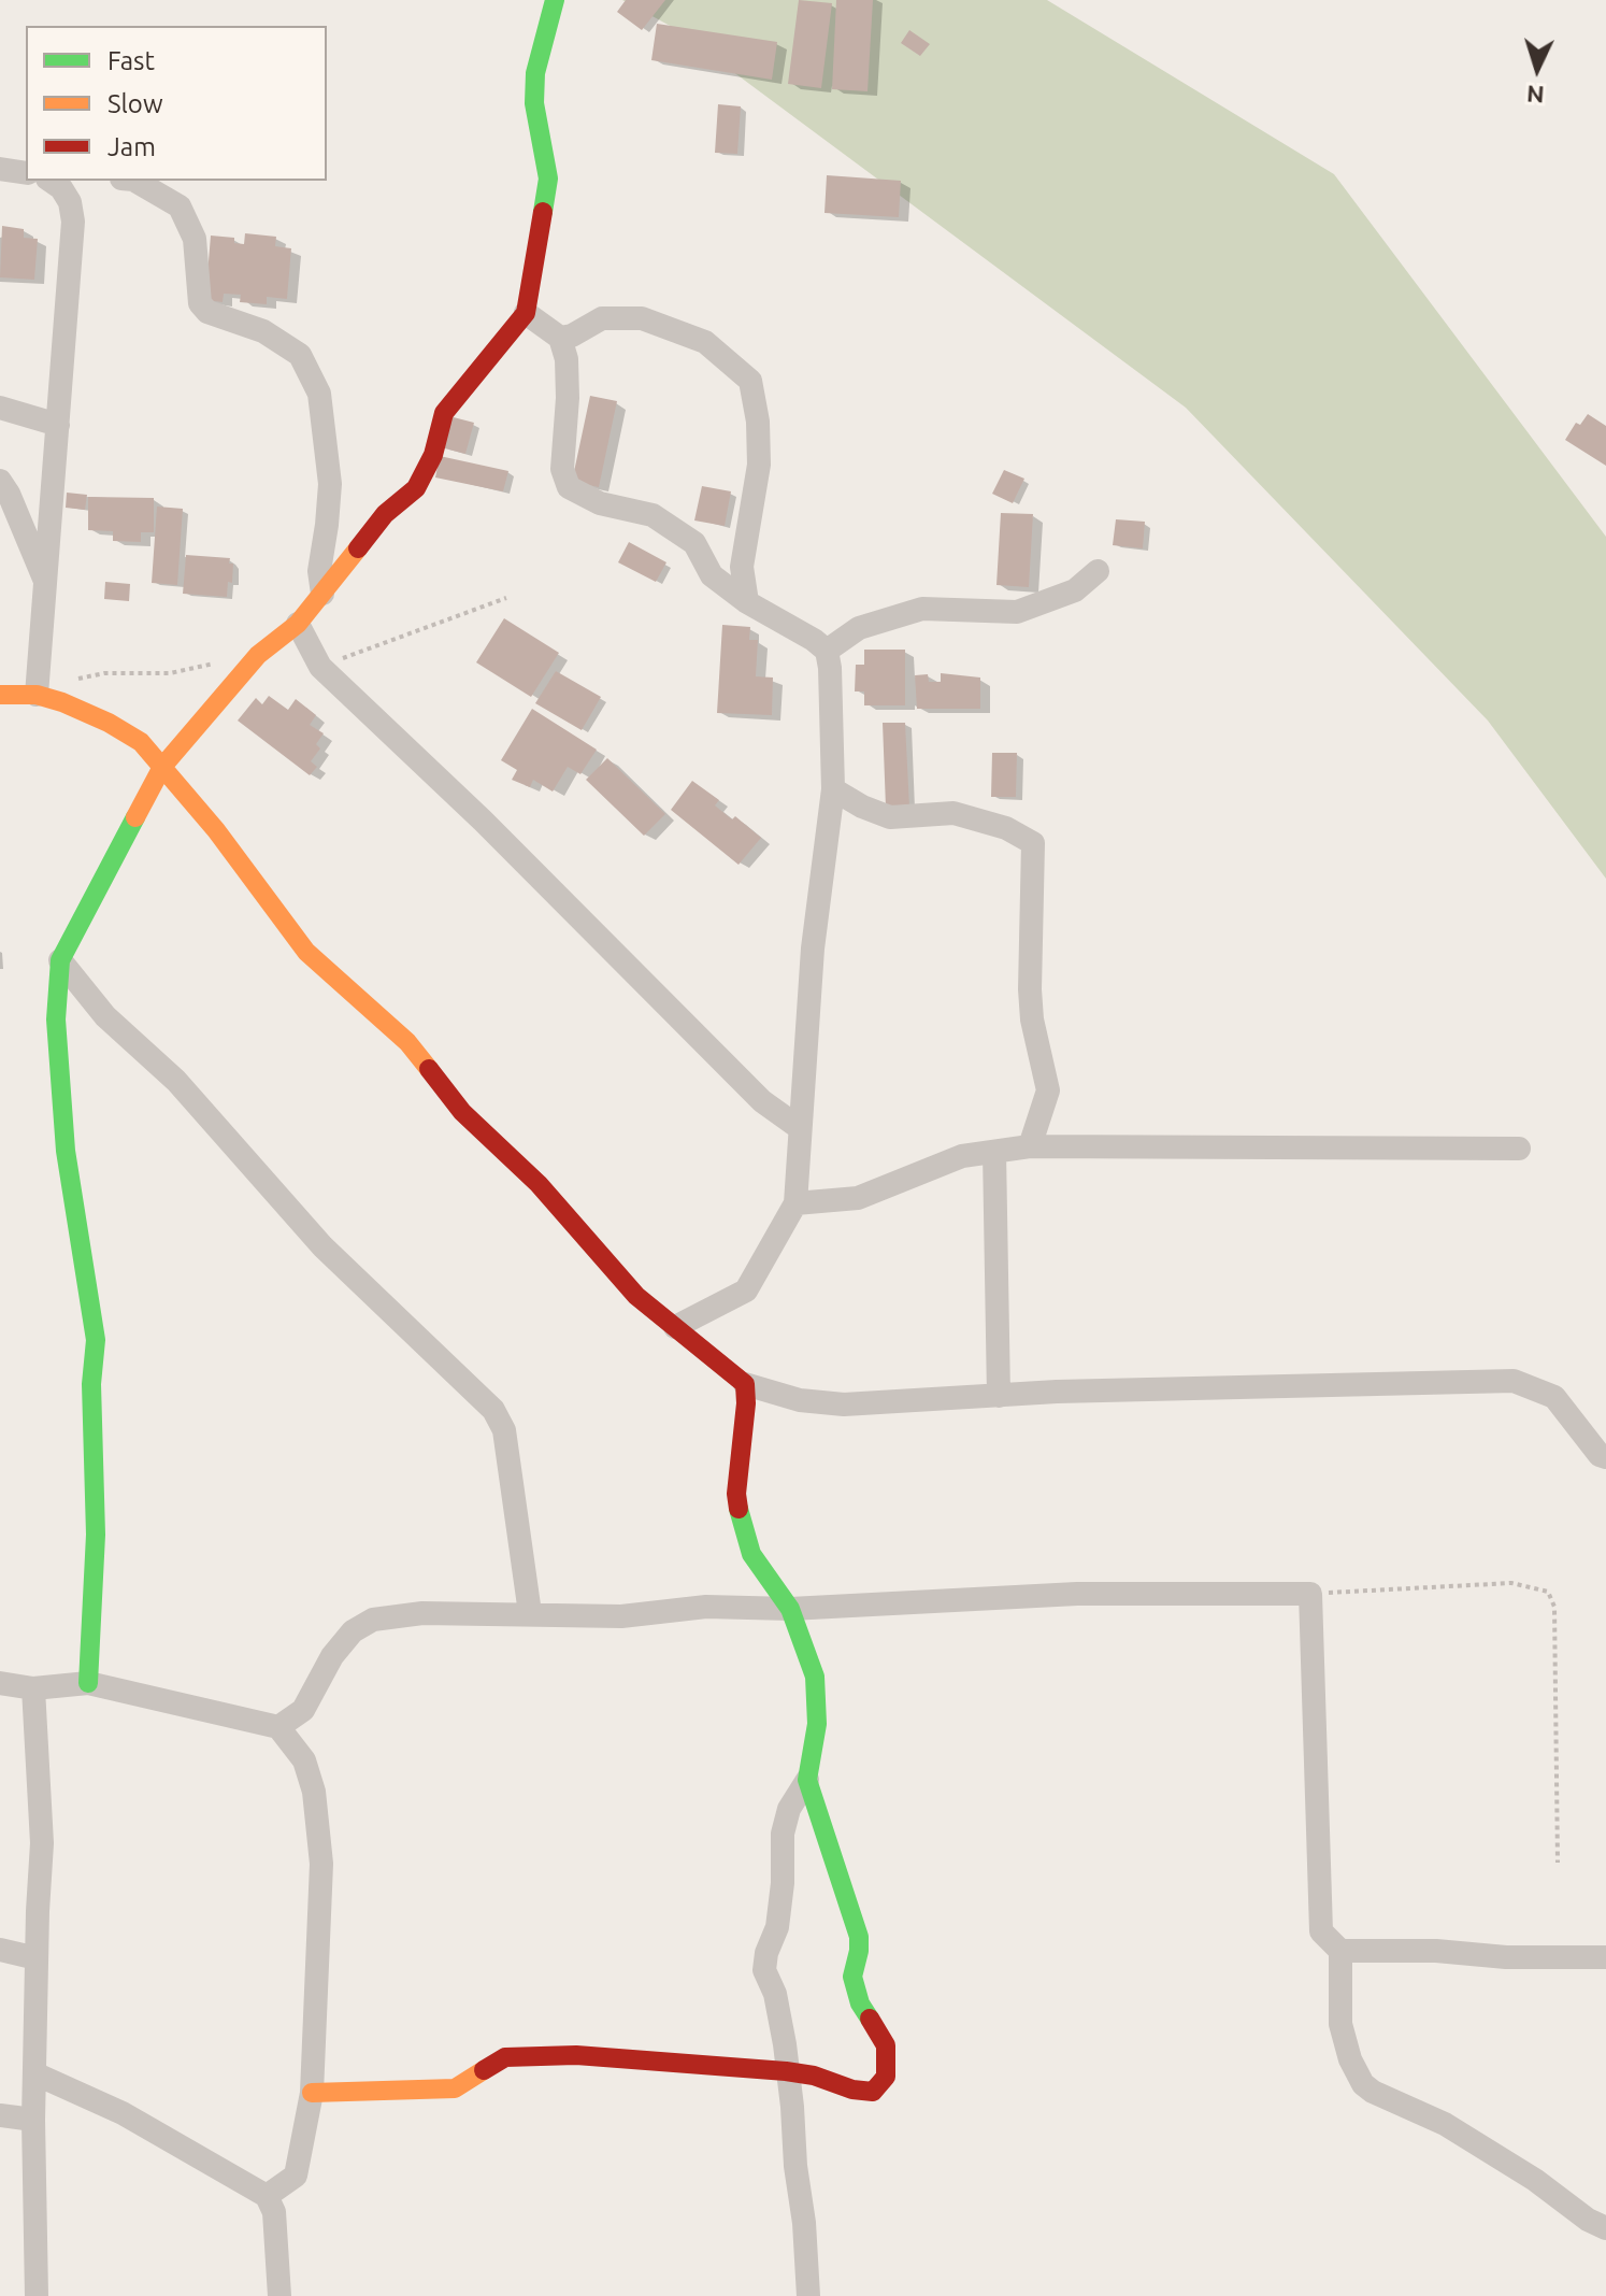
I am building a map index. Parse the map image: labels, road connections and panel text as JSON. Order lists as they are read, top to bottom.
{
  "legend": ["Fast", "Slow", "Jam"],
  "north": "bottom"
}
